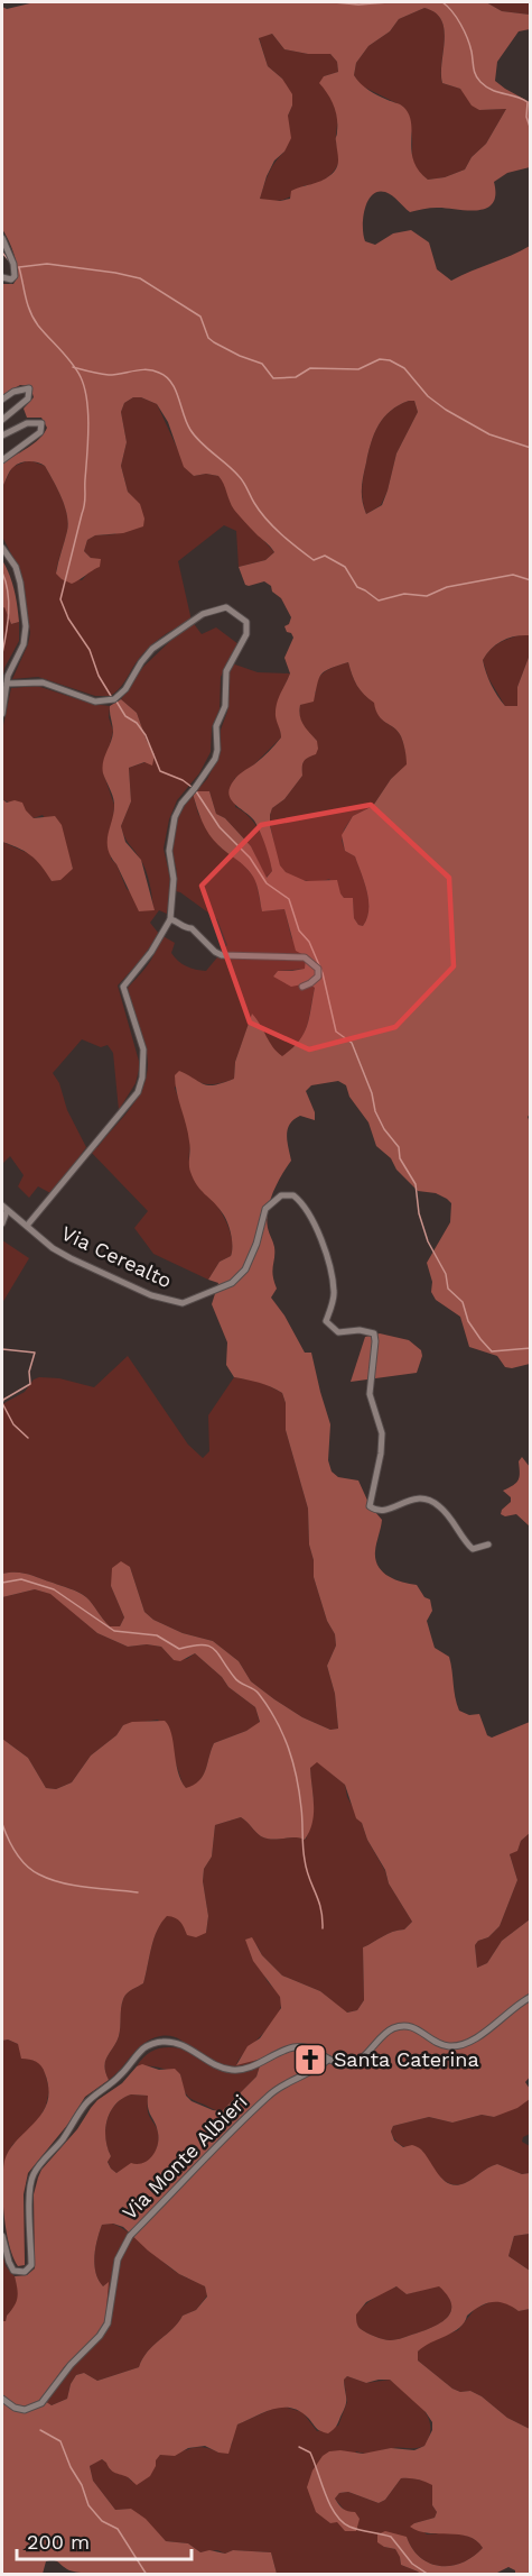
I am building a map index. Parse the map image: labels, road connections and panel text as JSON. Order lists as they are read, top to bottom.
{
  "streets": {
    "street": ["Via Cerealto", "Via Monte Albieri"]
  },
  "places": {
    "church": ["Santa Caterina"]
  },
  "scale_bar": "200 m"
}
